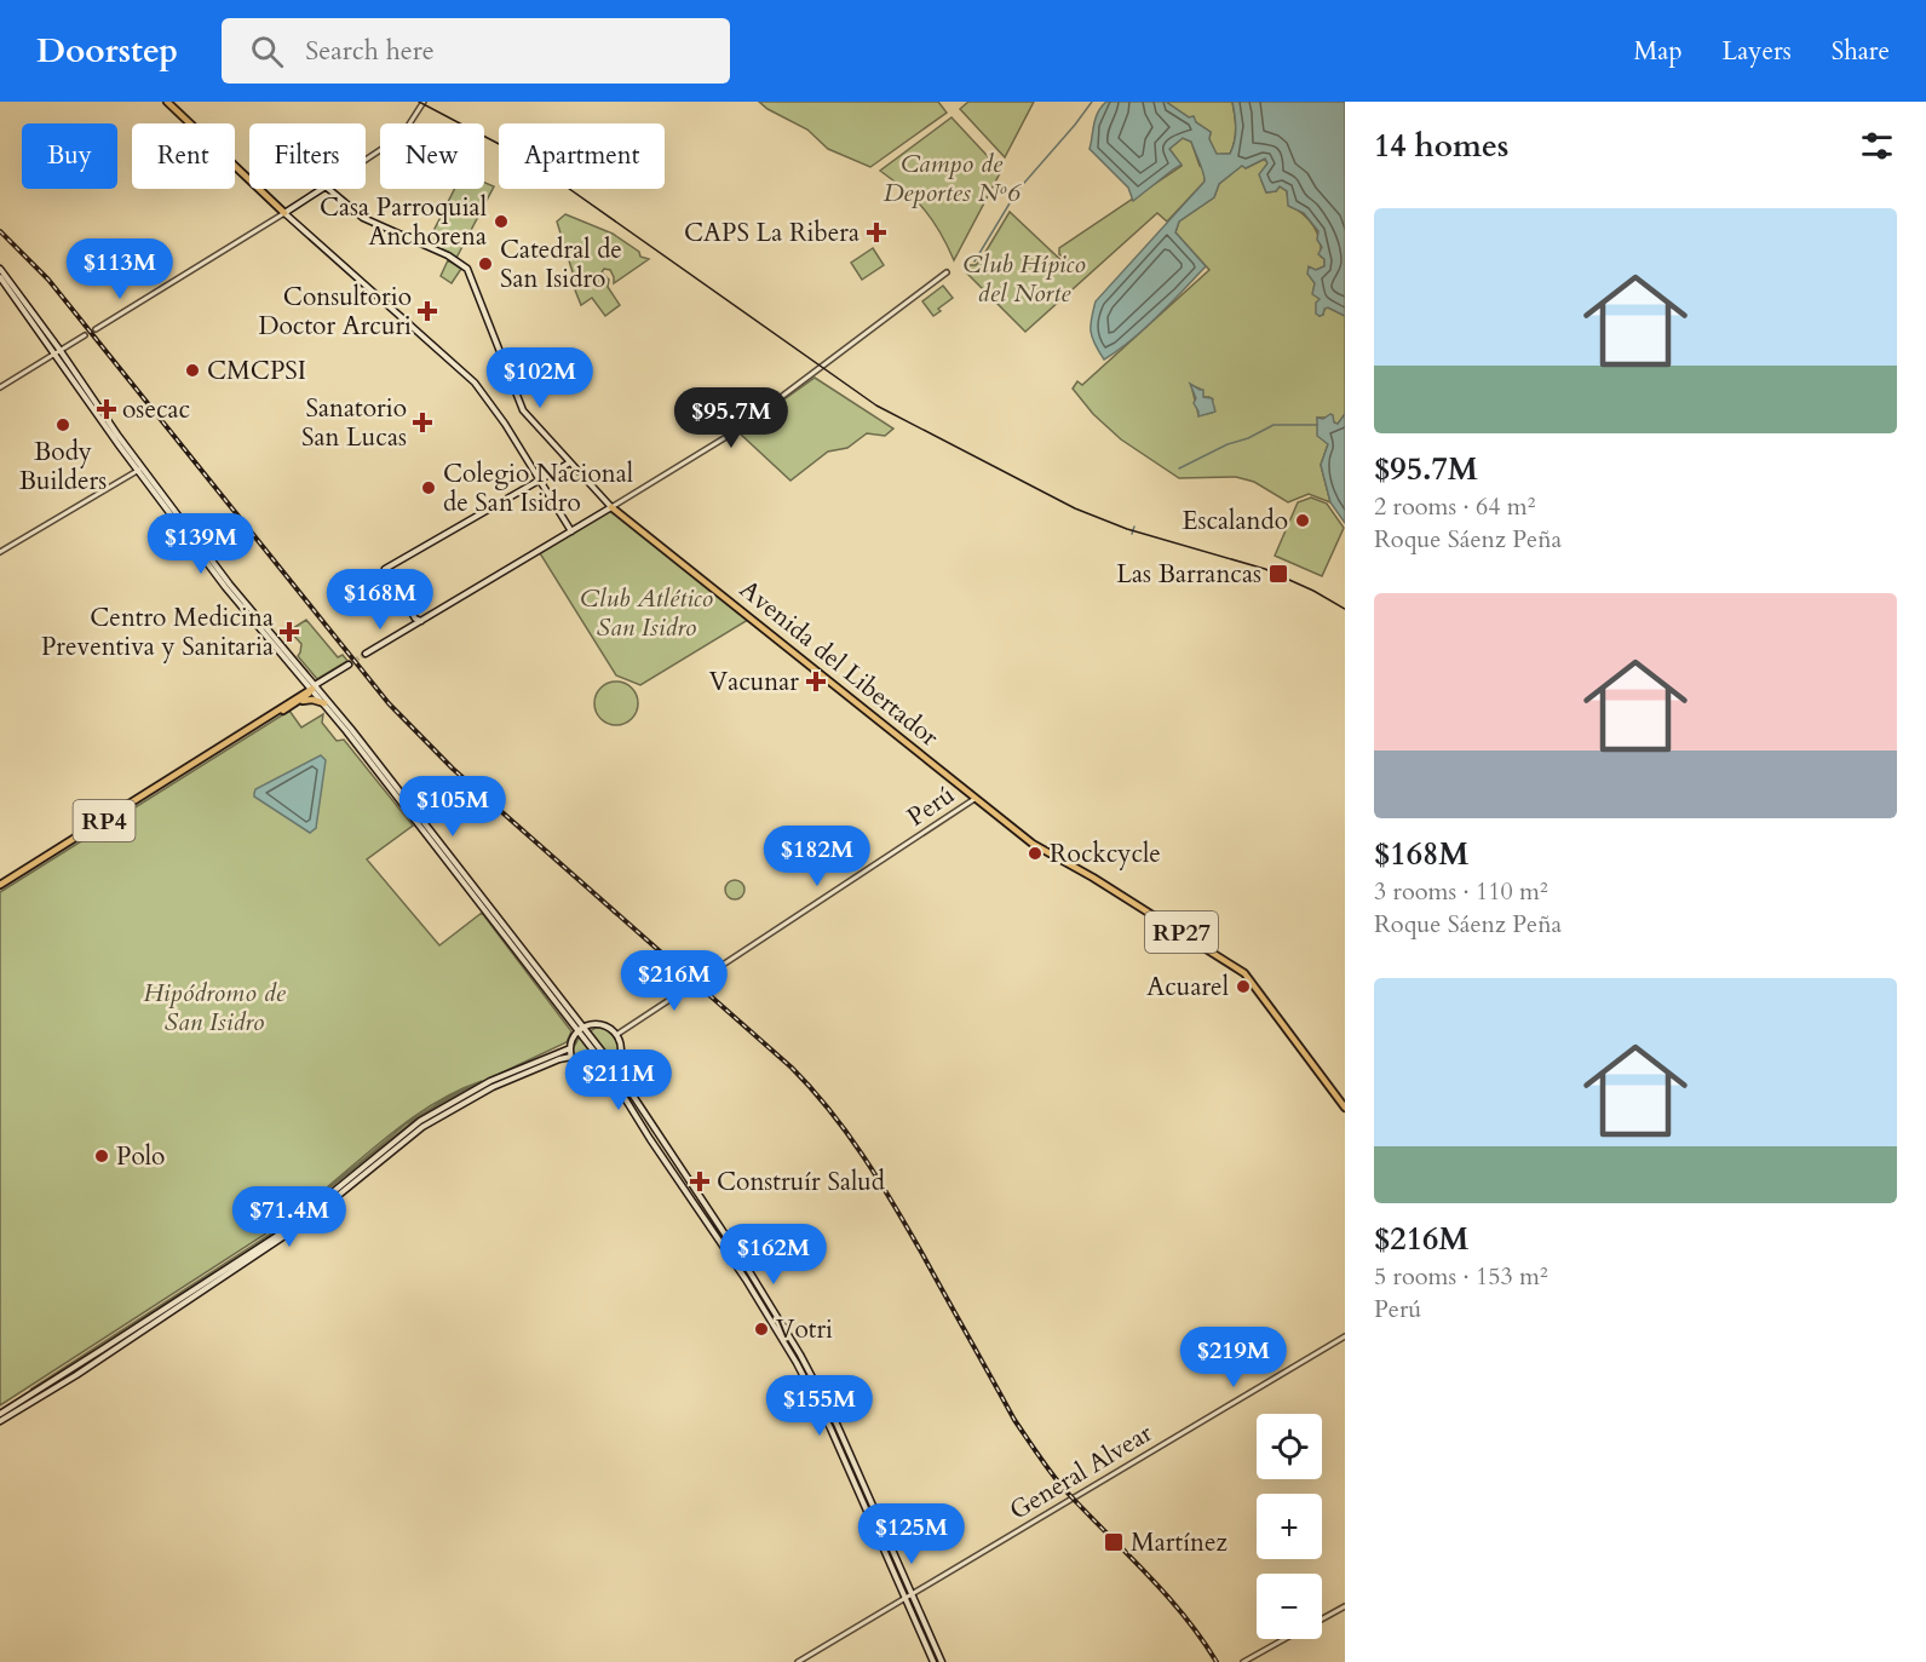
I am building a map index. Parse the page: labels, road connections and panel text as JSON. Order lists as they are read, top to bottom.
{
  "streets": {
    "main road": ["Avenida del Libertador", "RP4", "RP27"],
    "street": ["Perú", "General Alvear"]
  },
  "crossings": [
    ["Avenida del Libertador", "Perú"]
  ],
  "parks": [
    "Campo de Deportes Nº6",
    "Club Hípico del Norte",
    "Club Atlético San Isidro",
    "Hipódromo de San Isidro"
  ],
  "places": {
    "other": [
      "Casa Parroquial Anchorena",
      "Catedral de San Isidro",
      "CMCPSI",
      "Body Builders",
      "Colegio Nacional de San Isidro",
      "Escalando",
      "Rockcycle",
      "Acuarel",
      "Polo",
      "Votri"
    ],
    "health": [
      "CAPS La Ribera",
      "Consultorio Doctor Arcuri",
      "osecac",
      "Sanatorio San Lucas",
      "Centro Medicina Preventiva y Sanitaria",
      "Vacunar",
      "Construír Salud"
    ],
    "transit": ["Las Barrancas", "Martínez"]
  },
  "page": {
    "header": "Doorstep",
    "search": "Search here",
    "nav": ["Map", "Layers", "Share"],
    "heading": "14 homes",
    "chip": [
      "Buy",
      "Rent",
      "Filters",
      "New",
      "Apartment"
    ],
    "list": [
      {
        "name": "$95.7M",
        "note": "2 rooms · 64 m² · Roque Sáenz Peña"
      },
      {
        "name": "$168M",
        "note": "3 rooms · 110 m² · Roque Sáenz Peña"
      },
      {
        "name": "$216M",
        "note": "5 rooms · 153 m² · Perú"
      }
    ],
    "price": [
      "$113M",
      "$102M",
      "$95.7M",
      "$139M",
      "$168M",
      "$105M",
      "$182M",
      "$216M",
      "$211M",
      "$71.4M",
      "$162M",
      "$219M",
      "$155M",
      "$125M"
    ],
    "map_buttons": ["+", "−"]
  }
}
